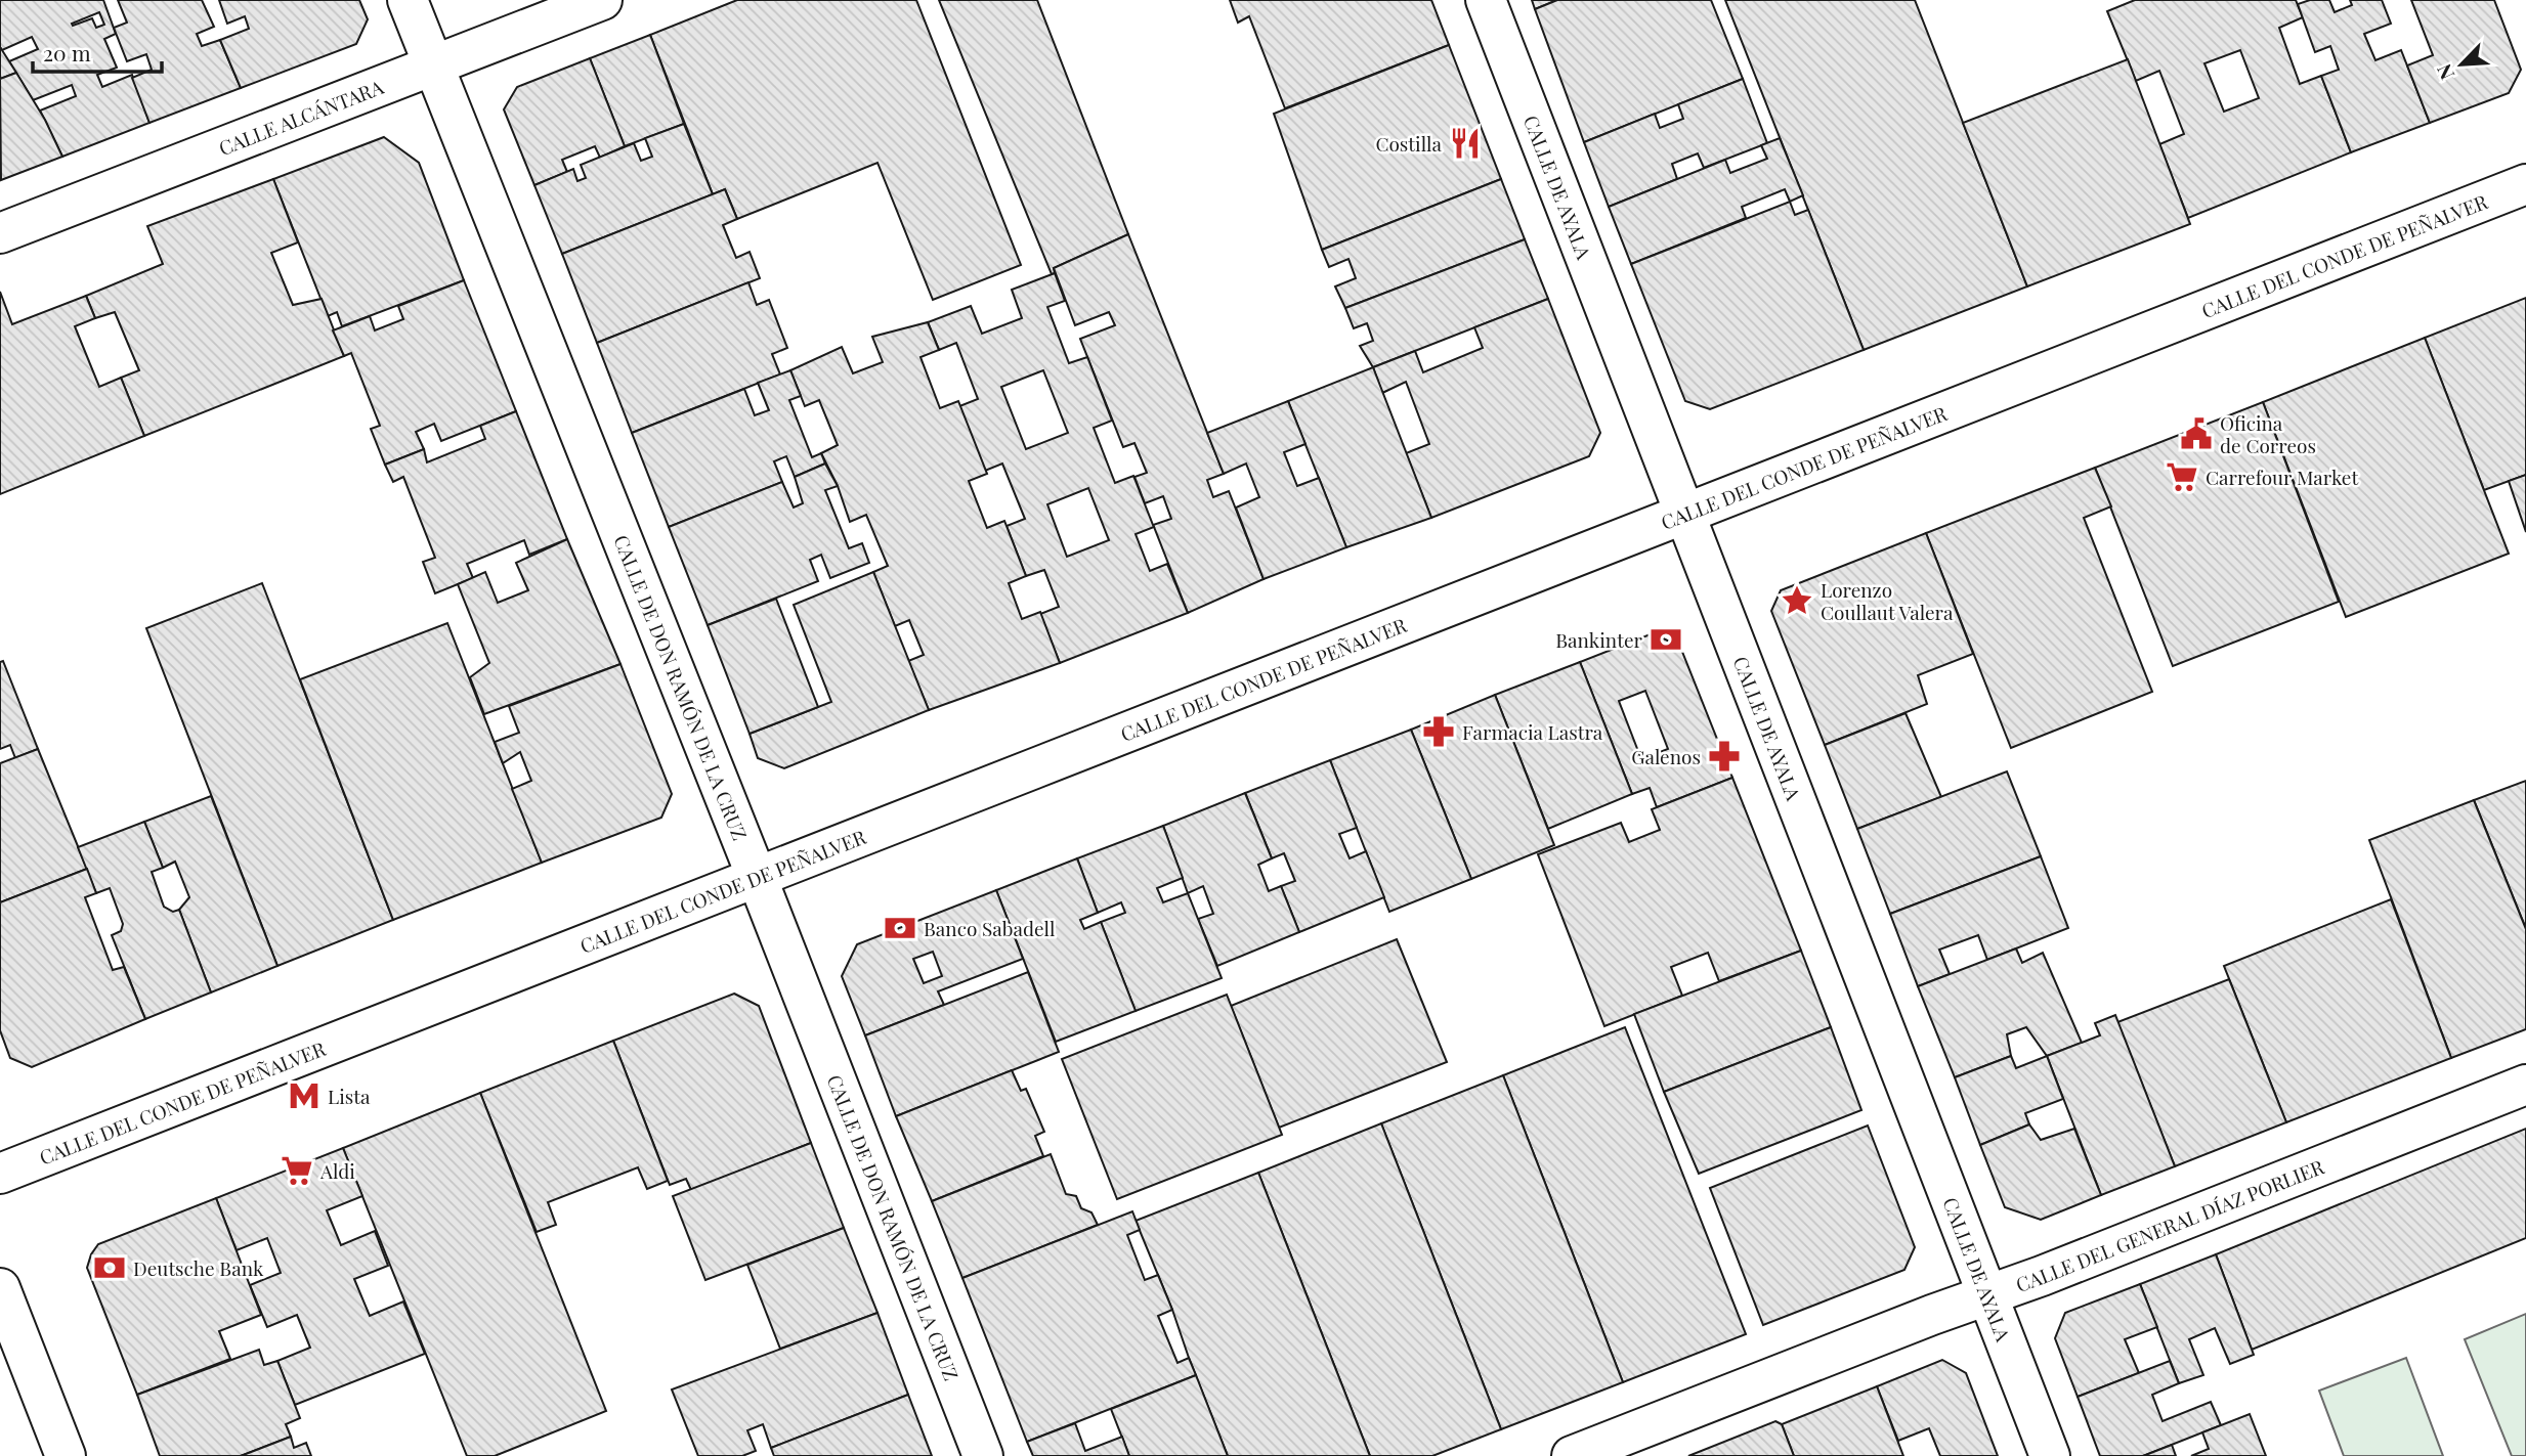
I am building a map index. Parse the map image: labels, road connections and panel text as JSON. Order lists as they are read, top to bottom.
{
  "streets": {
    "street": [
      "CALLE ALCÁNTARA",
      "CALLE DE AYALA",
      "CALLE DEL CONDE DE PEÑALVER",
      "CALLE DE DON RAMÓN DE LA CRUZ",
      "CALLE DEL GENERAL DÍAZ PORLIER"
    ]
  },
  "crossings": [
    ["CALLE ALCÁNTARA", "CALLE DE DON RAMÓN DE LA CRUZ"],
    ["CALLE DE AYALA", "CALLE DEL CONDE DE PEÑALVER"],
    ["CALLE DE AYALA", "CALLE DEL GENERAL DÍAZ PORLIER"],
    ["CALLE DEL CONDE DE PEÑALVER", "CALLE DE DON RAMÓN DE LA CRUZ"]
  ],
  "places": {
    "restaurant": ["Costilla"],
    "public building": ["Oficina de Correos"],
    "supermarket": ["Carrefour Market", "Aldi"],
    "place": ["Lorenzo Coullaut Valera"],
    "bank": ["Bankinter", "Banco Sabadell", "Deutsche Bank"],
    "pharmacy": ["Farmacia Lastra", "Galenos"],
    "metro station": ["Lista"]
  },
  "scale_bar": "20 m",
  "north": "bottom left"
}
